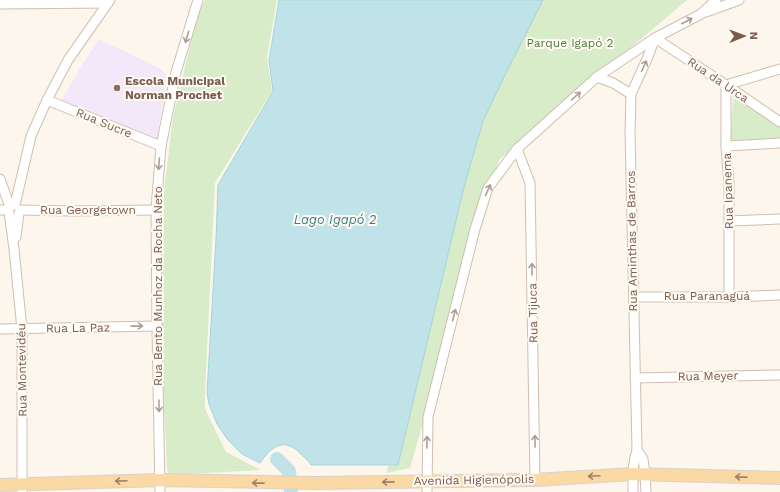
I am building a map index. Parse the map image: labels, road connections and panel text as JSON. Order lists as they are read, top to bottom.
{
  "streets": {
    "main road": ["Avenida Higienópolis"],
    "street": [
      "Rua da Urca",
      "Rua Sucre",
      "Rua Ipanema",
      "Rua Georgetown",
      "Rua Aminthas de Barros",
      "Rua Bento Munhoz da Rocha Neto",
      "Rua Paranaguá",
      "Rua Tijuca",
      "Rua La Paz",
      "Rua Montevidéu",
      "Rua Meyer"
    ]
  },
  "crossings": [
    ["Rua da Urca", "Rua Ipanema"],
    ["Rua da Urca", "Rua Aminthas de Barros"],
    ["Rua Sucre", "Rua Bento Munhoz da Rocha Neto"],
    ["Rua Sucre", "Rua Montevidéu"],
    ["Rua Ipanema", "Rua Paranaguá"],
    ["Rua Georgetown", "Rua Bento Munhoz da Rocha Neto"],
    ["Rua Georgetown", "Rua Montevidéu"],
    ["Rua Aminthas de Barros", "Rua Paranaguá"],
    ["Rua Aminthas de Barros", "Rua Meyer"],
    ["Rua Aminthas de Barros", "Avenida Higienópolis"],
    ["Rua Bento Munhoz da Rocha Neto", "Rua La Paz"],
    ["Rua Bento Munhoz da Rocha Neto", "Avenida Higienópolis"],
    ["Rua Tijuca", "Avenida Higienópolis"],
    ["Rua La Paz", "Rua Montevidéu"],
    ["Rua Montevidéu", "Avenida Higienópolis"]
  ],
  "one_way": ["Rua Bento Munhoz da Rocha Neto", "Rua La Paz", "Avenida Higienópolis"],
  "water": ["Lago Igapó 2"],
  "parks": ["Parque Igapó 2"],
  "places": ["Escola Municipal Norman Prochet"],
  "north": "right"
}
